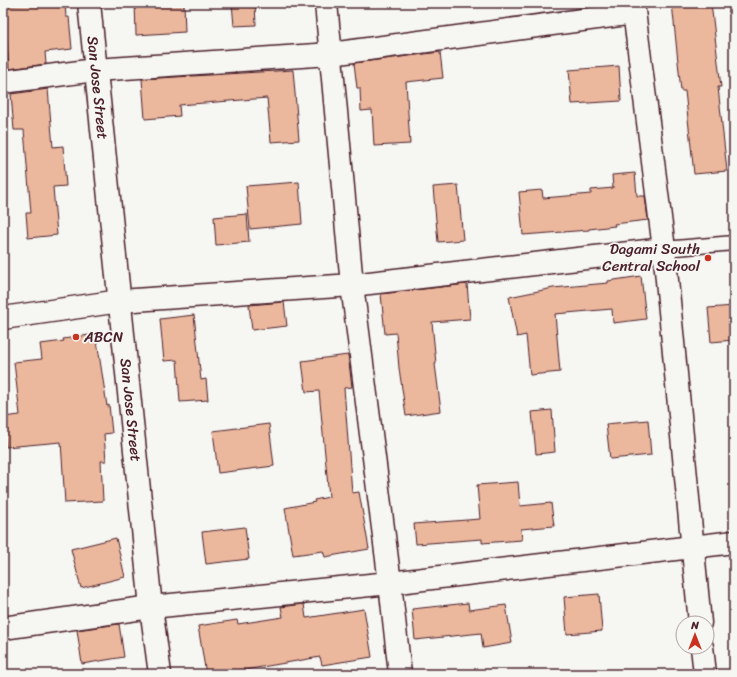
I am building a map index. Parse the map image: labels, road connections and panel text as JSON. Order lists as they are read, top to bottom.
{
  "streets": {
    "street": ["San Jose Street"]
  },
  "places": ["Dagami South Central School", "ABCN"],
  "north": "top"
}
